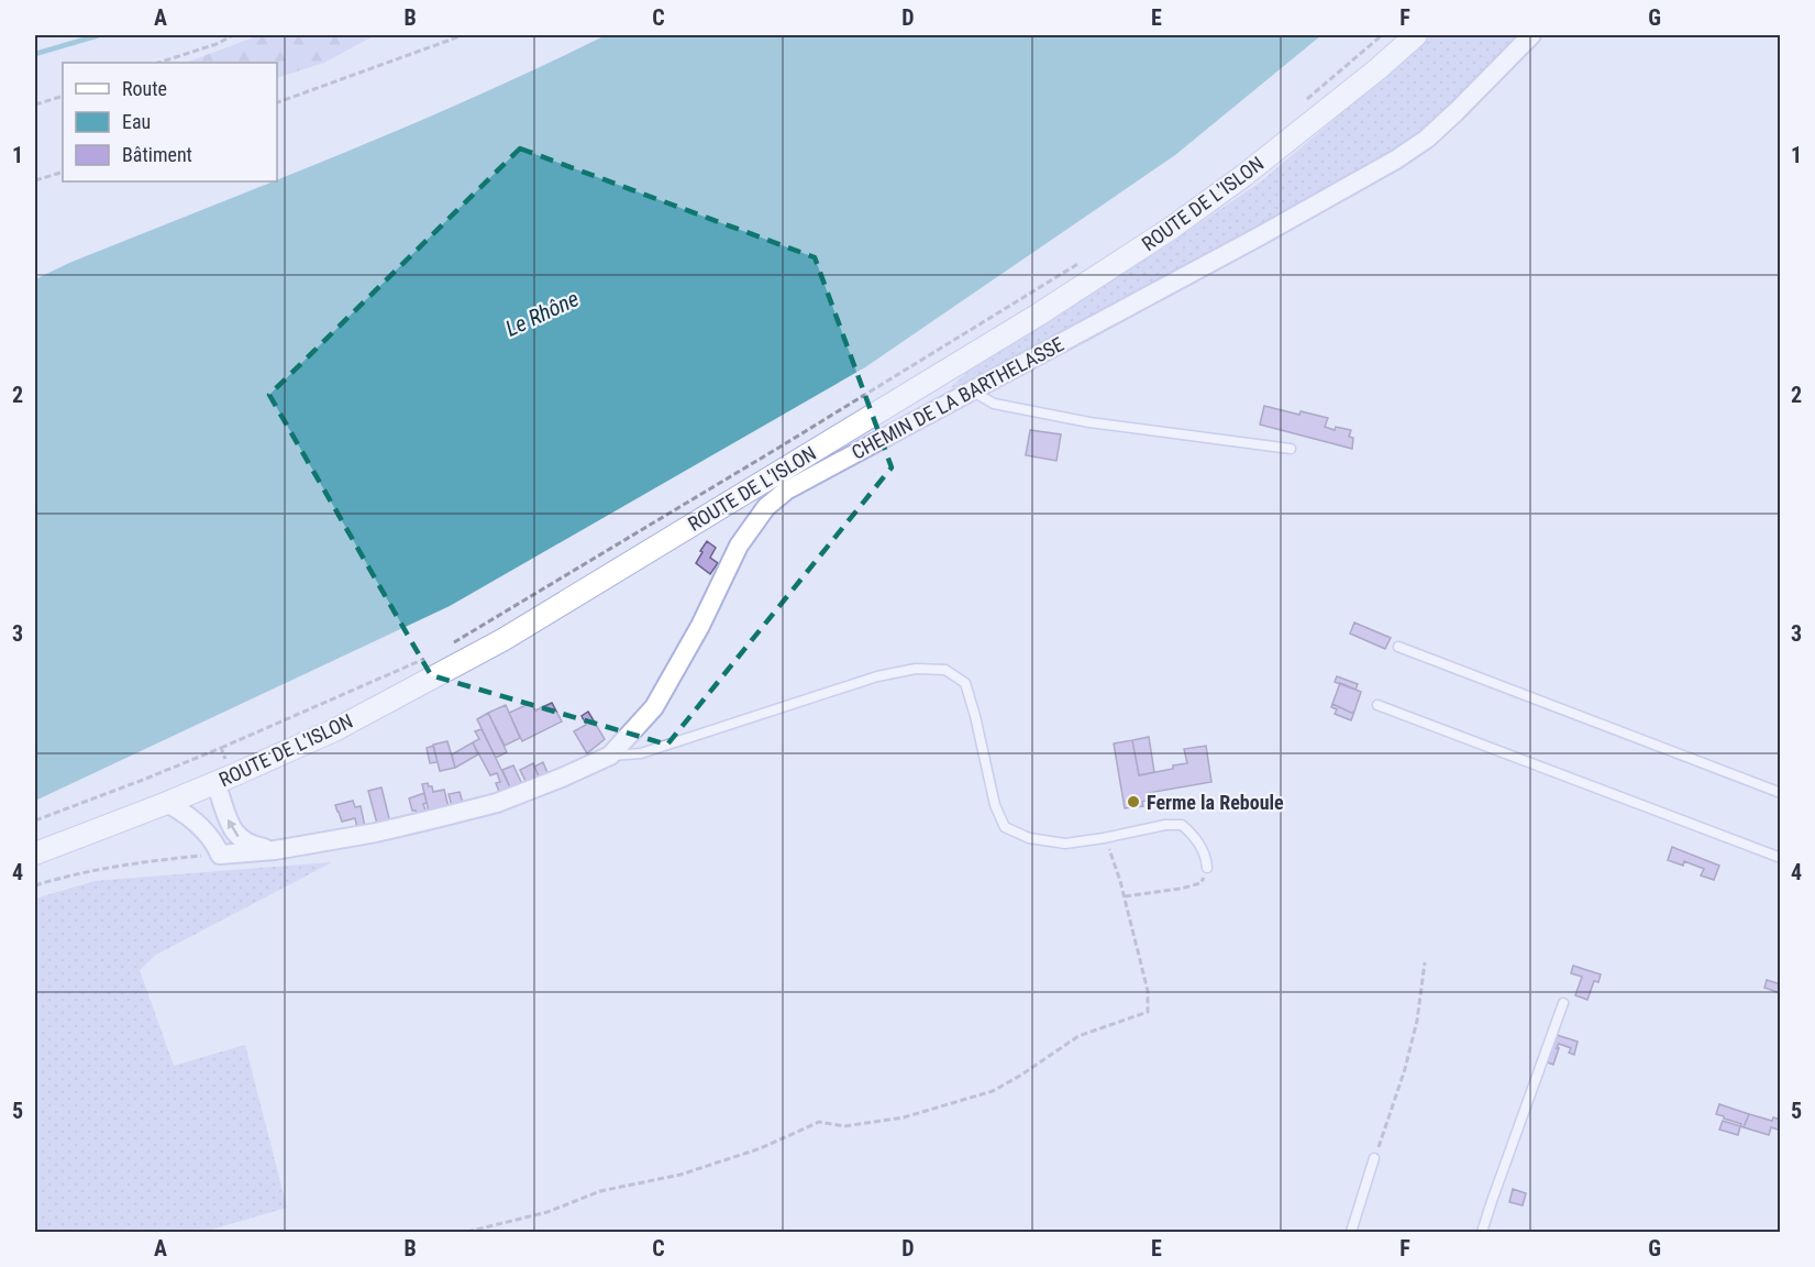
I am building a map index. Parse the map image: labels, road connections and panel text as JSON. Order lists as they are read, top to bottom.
{
  "streets": {
    "street": ["ROUTE DE L'ISLON", "CHEMIN DE LA BARTHELASSE"]
  },
  "water": ["Le Rhône"],
  "places": ["Ferme la Reboule"],
  "legend": ["Route", "Eau", "Bâtiment"],
  "grid": {
    "columns": [
      "A",
      "B",
      "C",
      "D",
      "E",
      "F",
      "G"
    ],
    "rows": [
      "1",
      "2",
      "3",
      "4",
      "5"
    ]
  }
}
